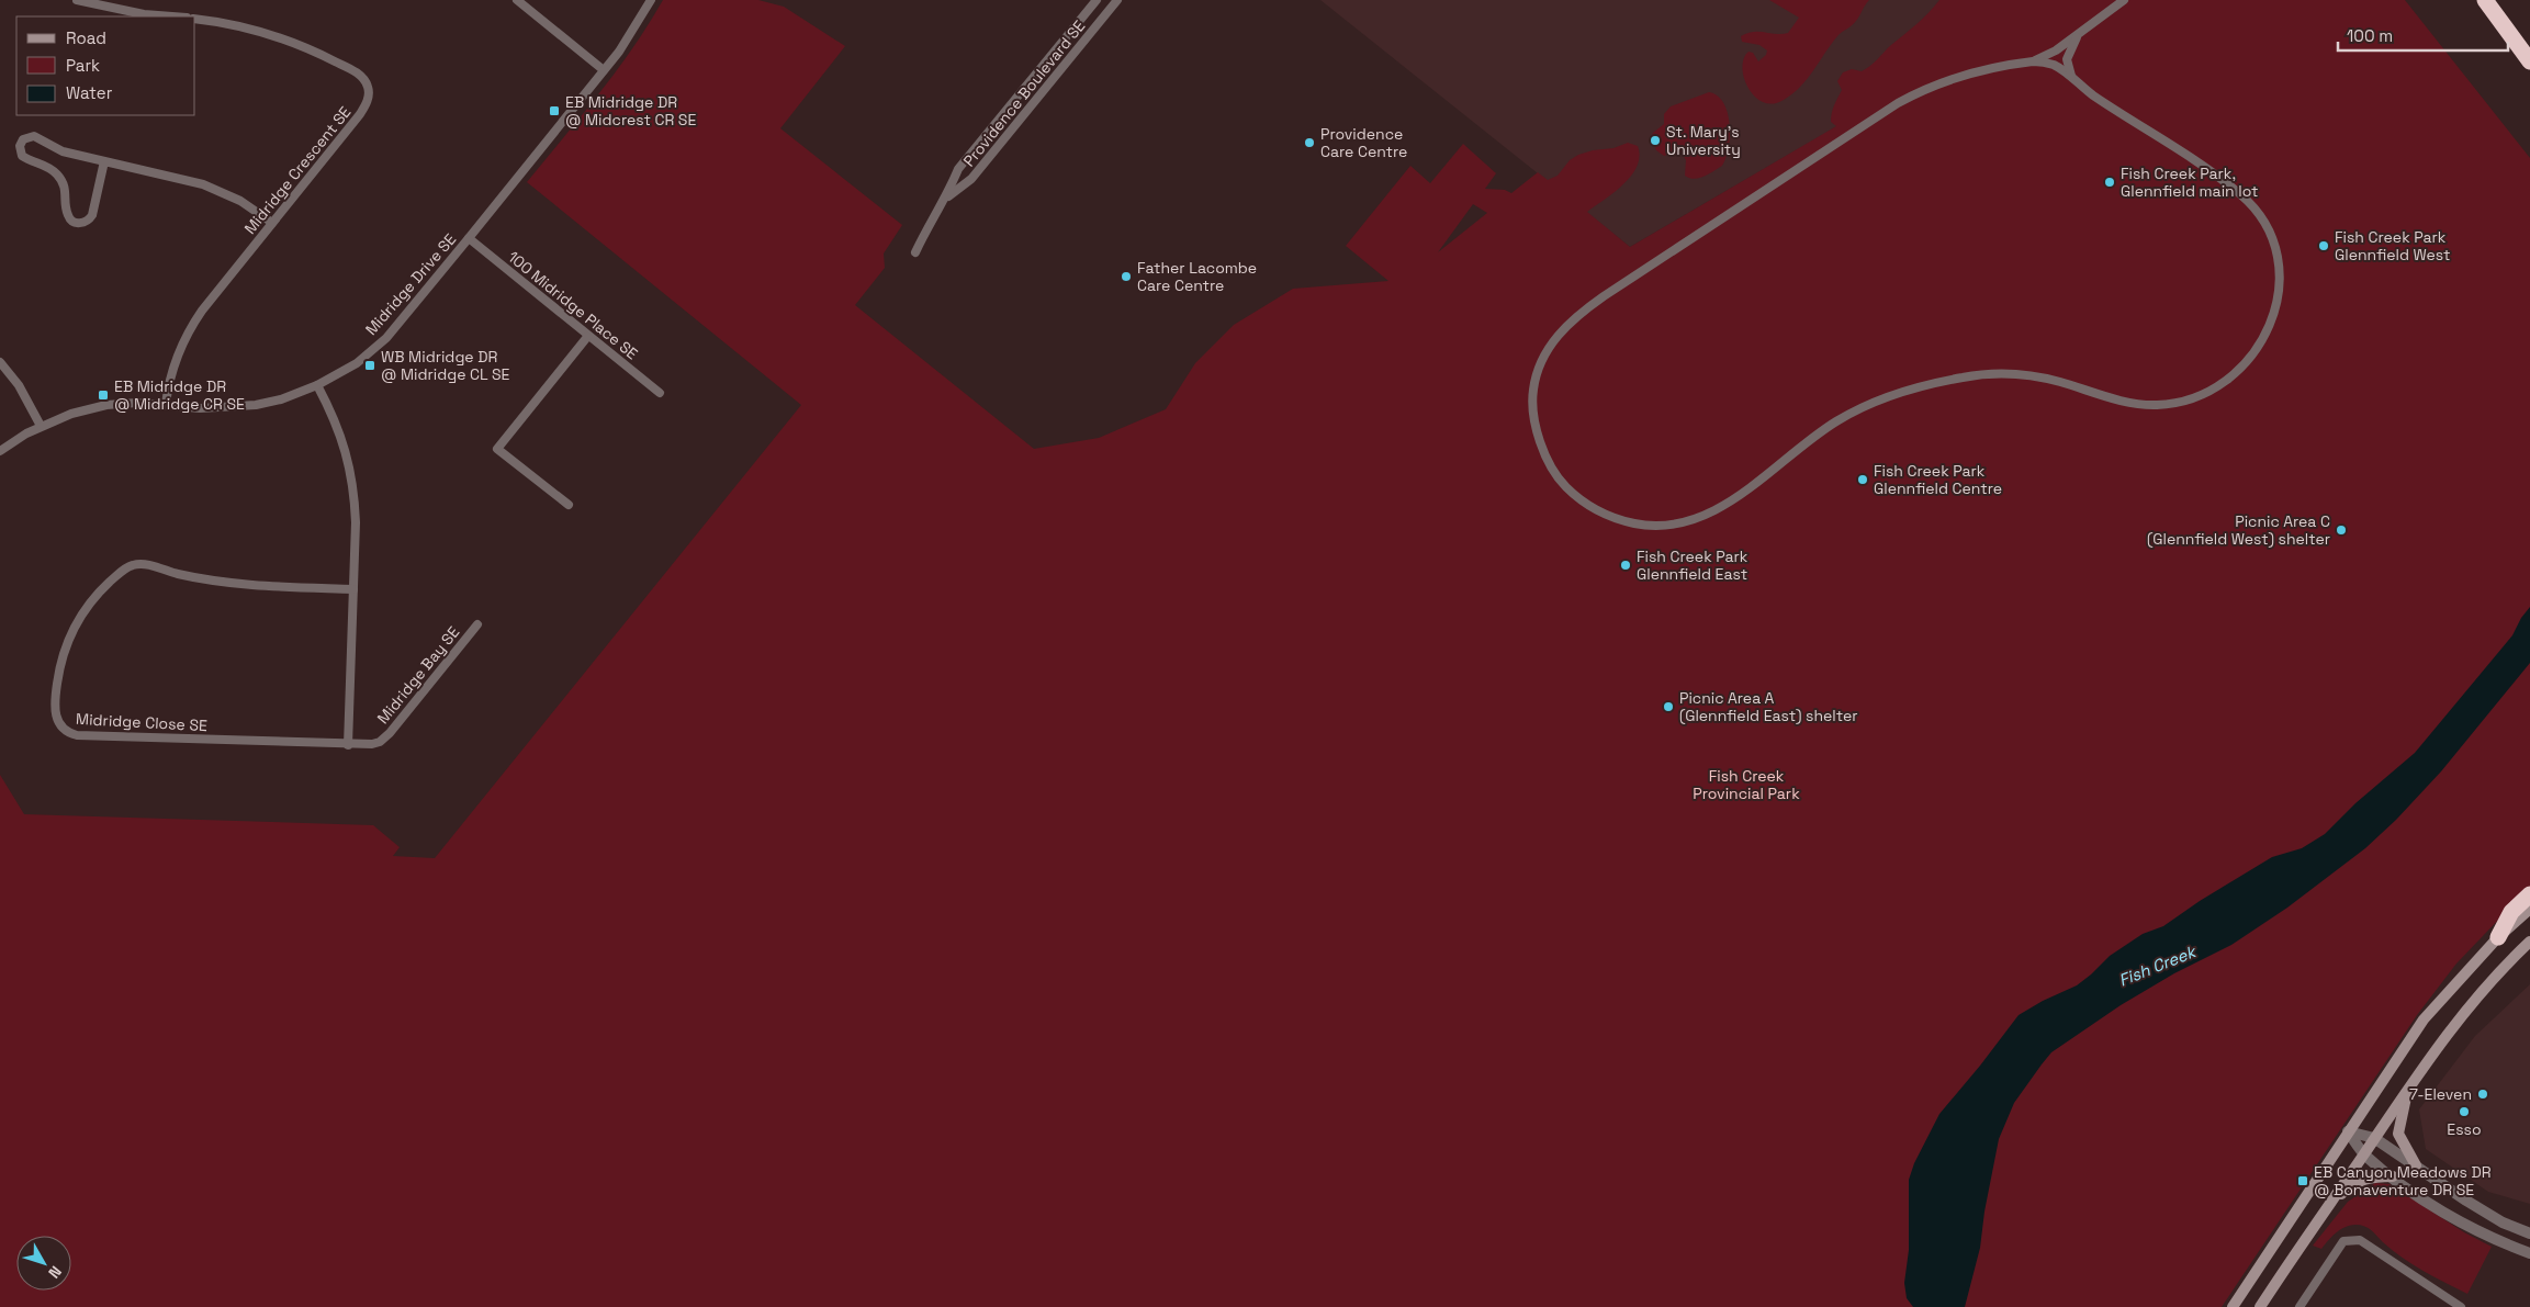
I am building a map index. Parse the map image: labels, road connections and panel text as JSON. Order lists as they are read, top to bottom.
{
  "streets": {
    "street": [
      "Providence Boulevard SE",
      "Midridge Crescent SE",
      "Midridge Drive SE",
      "100 Midridge Place SE",
      "Midridge Bay SE",
      "Midridge Close SE"
    ]
  },
  "crossings": [
    ["Midridge Crescent SE", "Midridge Drive SE"],
    ["Midridge Drive SE", "100 Midridge Place SE"],
    ["Midridge Bay SE", "Midridge Close SE"]
  ],
  "water": ["Fish Creek"],
  "parks": ["Fish Creek Provincial Park"],
  "places": {
    "transit": [
      "EB Midridge DR @ Midcrest CR SE",
      "WB Midridge DR @ Midridge CL SE",
      "EB Midridge DR @ Midridge CR SE",
      "EB Canyon Meadows DR @ Bonaventure DR SE"
    ],
    "other": [
      "St. Mary's University",
      "Providence Care Centre",
      "Fish Creek Park, Glennfield main lot",
      "Fish Creek Park Glennfield West",
      "Father Lacombe Care Centre",
      "Fish Creek Park Glennfield Centre",
      "Picnic Area C (Glennfield West) shelter",
      "Fish Creek Park Glennfield East",
      "Picnic Area A (Glennfield East) shelter",
      "7-Eleven",
      "Esso"
    ]
  },
  "legend": ["Road", "Park", "Water"],
  "scale_bar": "100 m",
  "north": "bottom right"
}
